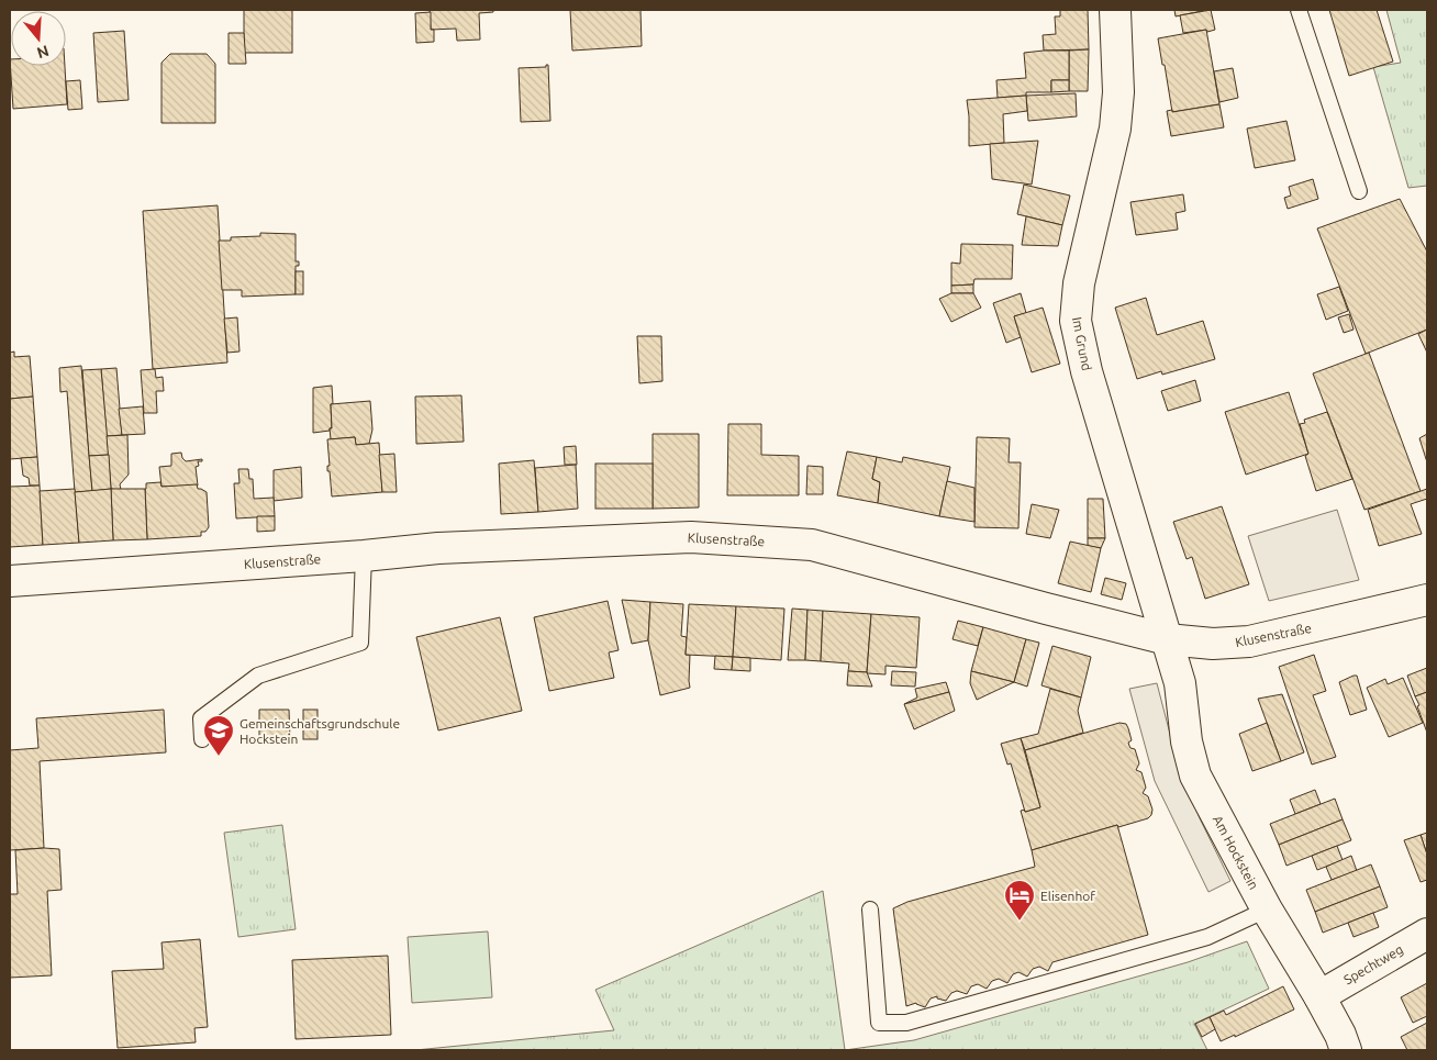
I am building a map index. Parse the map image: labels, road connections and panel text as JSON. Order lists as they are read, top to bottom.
{
  "streets": {
    "street": [
      "Im Grund",
      "Klusenstraße",
      "Am Hockstein",
      "Spechtweg"
    ]
  },
  "crossings": [
    ["Im Grund", "Klusenstraße"],
    ["Im Grund", "Am Hockstein"],
    ["Klusenstraße", "Am Hockstein"],
    ["Am Hockstein", "Spechtweg"]
  ],
  "places": {
    "school or university": ["Gemeinschaftsgrundschule Hockstein"],
    "hotel": ["Elisenhof"]
  },
  "north": "bottom"
}
